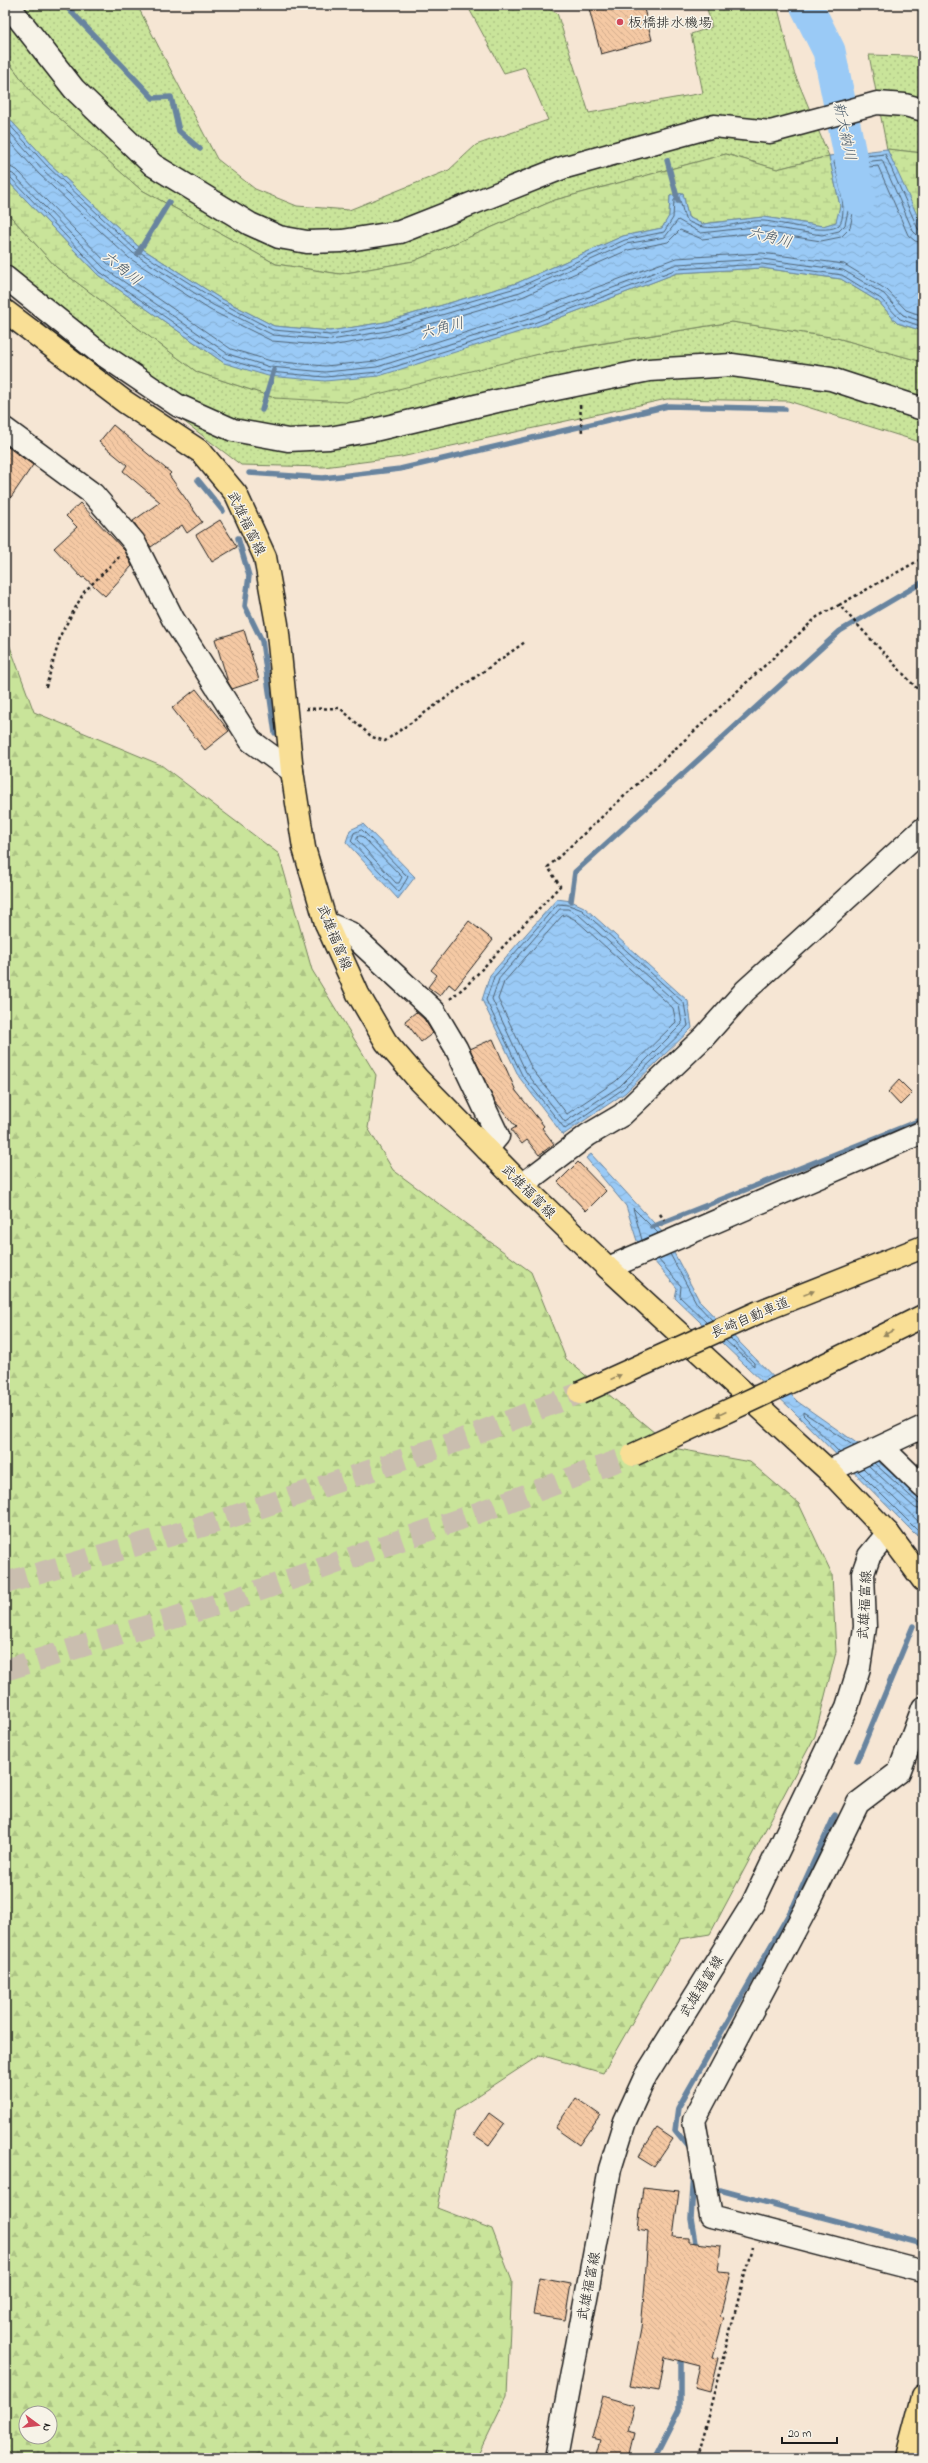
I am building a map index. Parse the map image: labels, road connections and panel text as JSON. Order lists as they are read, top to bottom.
{
  "streets": {
    "main road": ["武雄福富線", "長崎自動車道"]
  },
  "water": ["新大納川", "六角川"],
  "places": ["板橋排水機場"],
  "scale_bar": "20 m",
  "north": "right"
}
